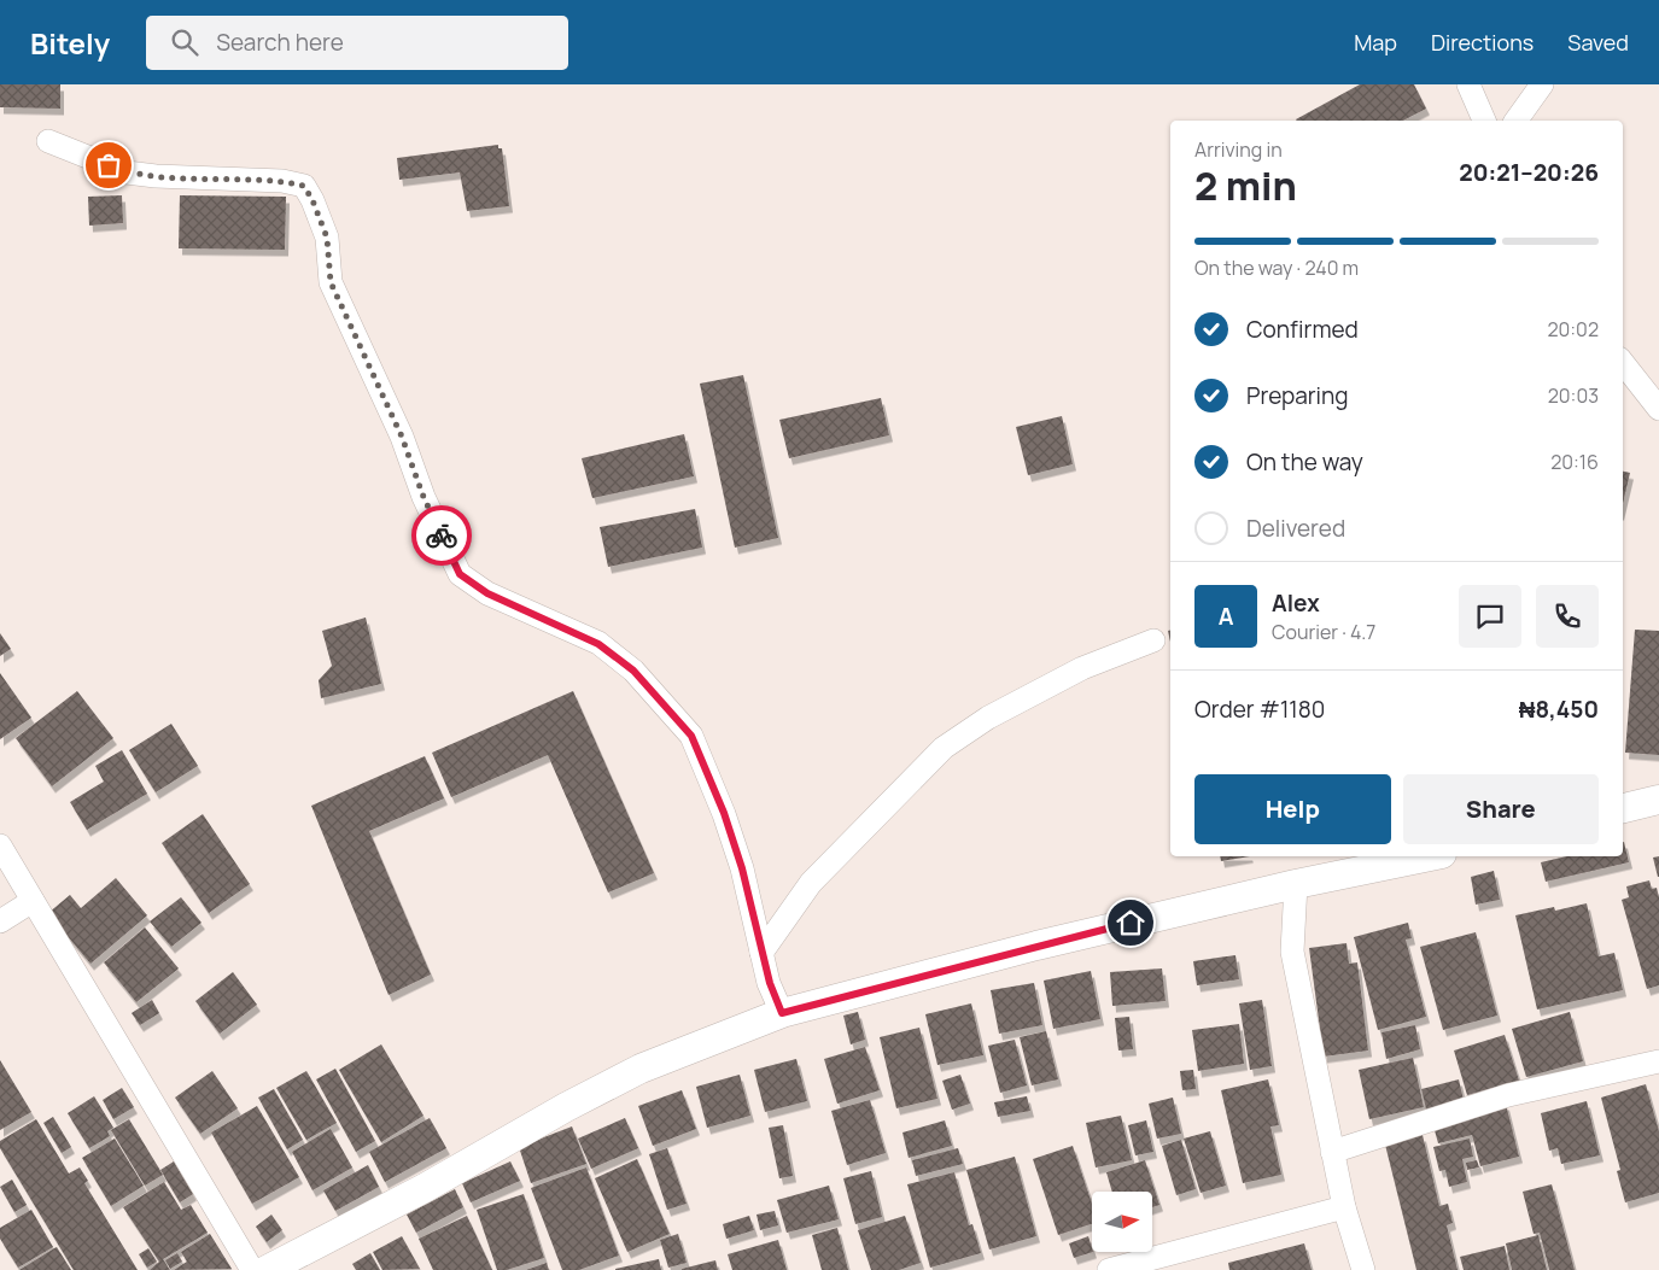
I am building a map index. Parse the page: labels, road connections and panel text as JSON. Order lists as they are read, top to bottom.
{
  "north": "right",
  "page": {
    "header": "Bitely",
    "search": "Search here",
    "nav": ["Map", "Directions", "Saved"],
    "heading": ["2 min", "Arriving in", "20:21–20:26"],
    "panel": [
      "Alex",
      "Courier · 4.7",
      "Order #1180",
      "₦8,450"
    ],
    "bar": "On the way · 240 m",
    "list": [
      ["Confirmed", "20:02"],
      ["Preparing", "20:03"],
      ["On the way", "20:16"],
      "Delivered"
    ],
    "round": "A",
    "buttons": ["Help", "Share"]
  }
}
